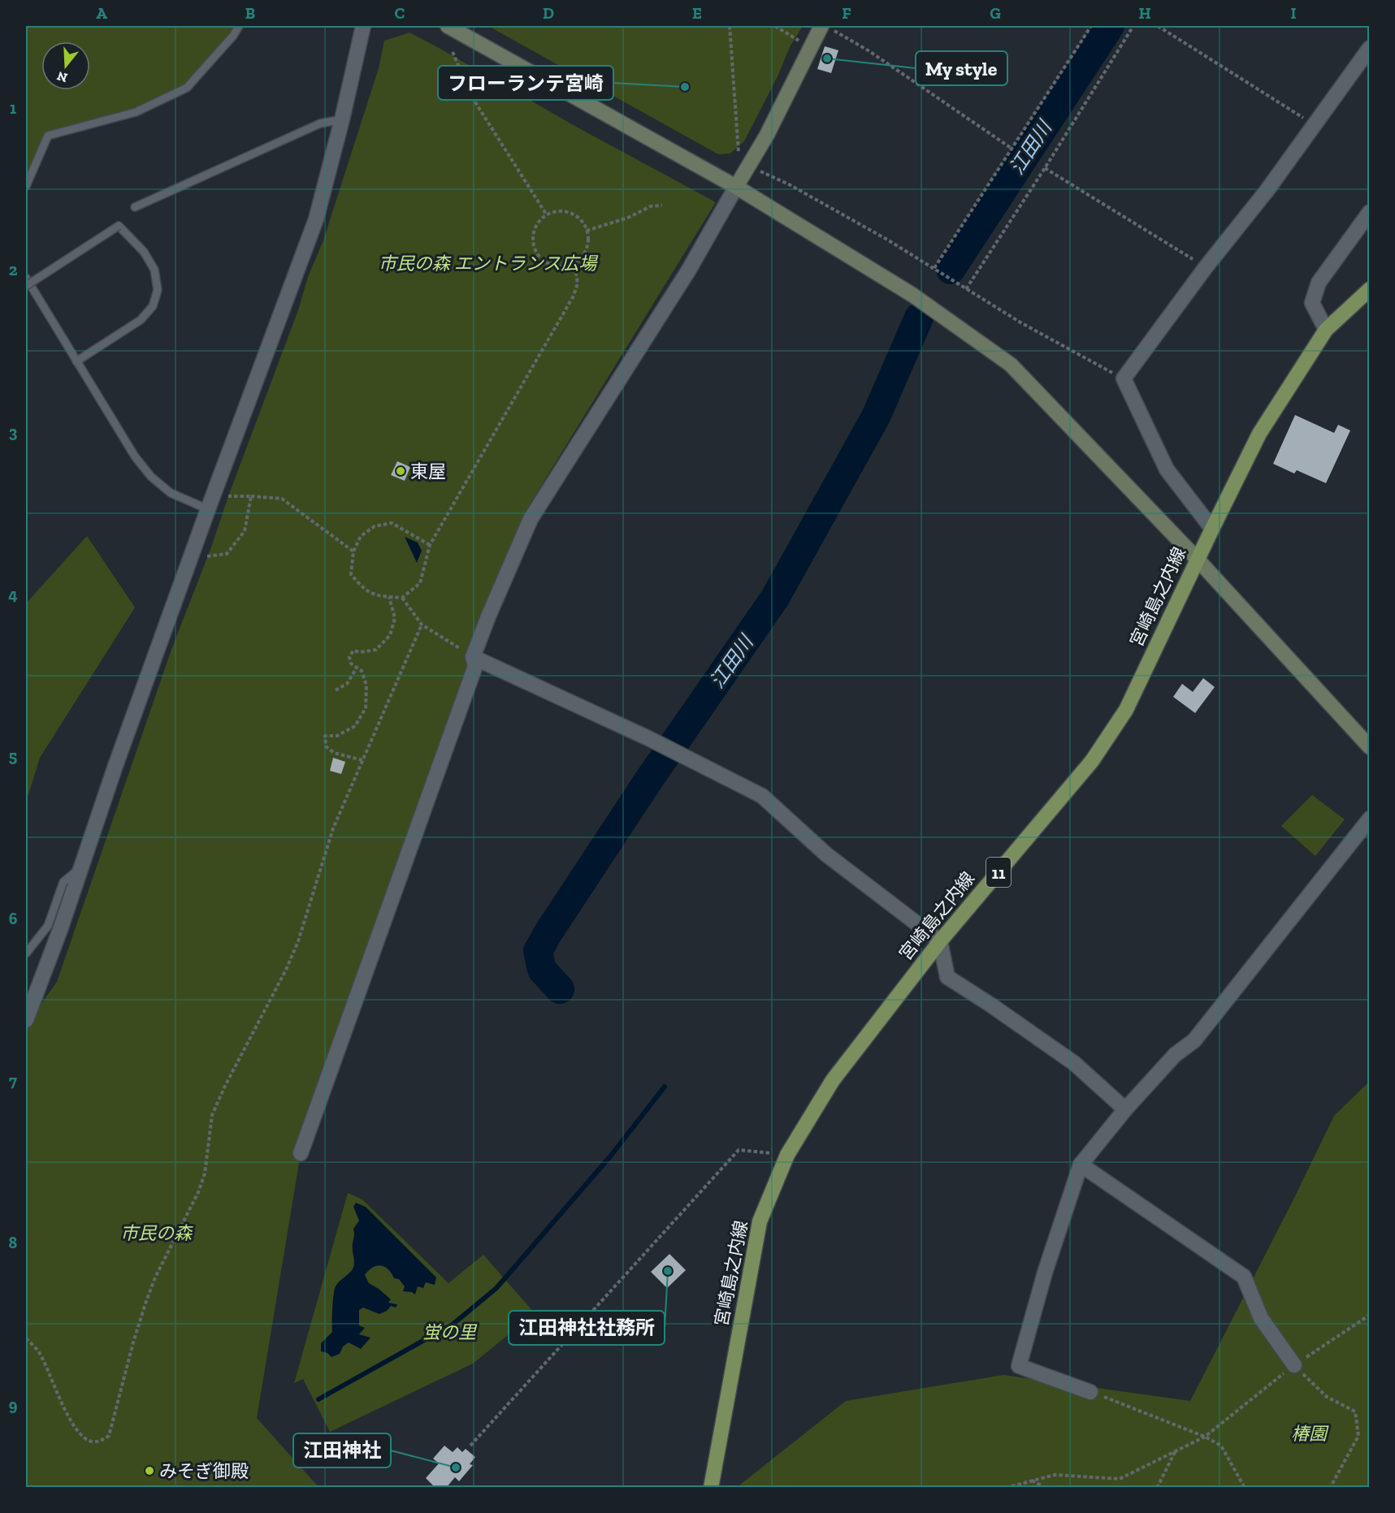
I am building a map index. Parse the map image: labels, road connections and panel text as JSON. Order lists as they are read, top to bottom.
{
  "streets": {
    "main road": ["宮崎島之内線", "11"]
  },
  "water": ["江田川"],
  "parks": [
    "市民の森 エントランス広場",
    "市民の森",
    "蛍の里",
    "椿園"
  ],
  "places": [
    "My style",
    "フローランテ宮崎",
    "東屋",
    "江田神社社務所",
    "江田神社",
    "みそぎ御殿"
  ],
  "north": "bottom",
  "grid": {
    "columns": [
      "A",
      "B",
      "C",
      "D",
      "E",
      "F",
      "G",
      "H",
      "I"
    ],
    "rows": [
      "1",
      "2",
      "3",
      "4",
      "5",
      "6",
      "7",
      "8",
      "9"
    ]
  }
}
